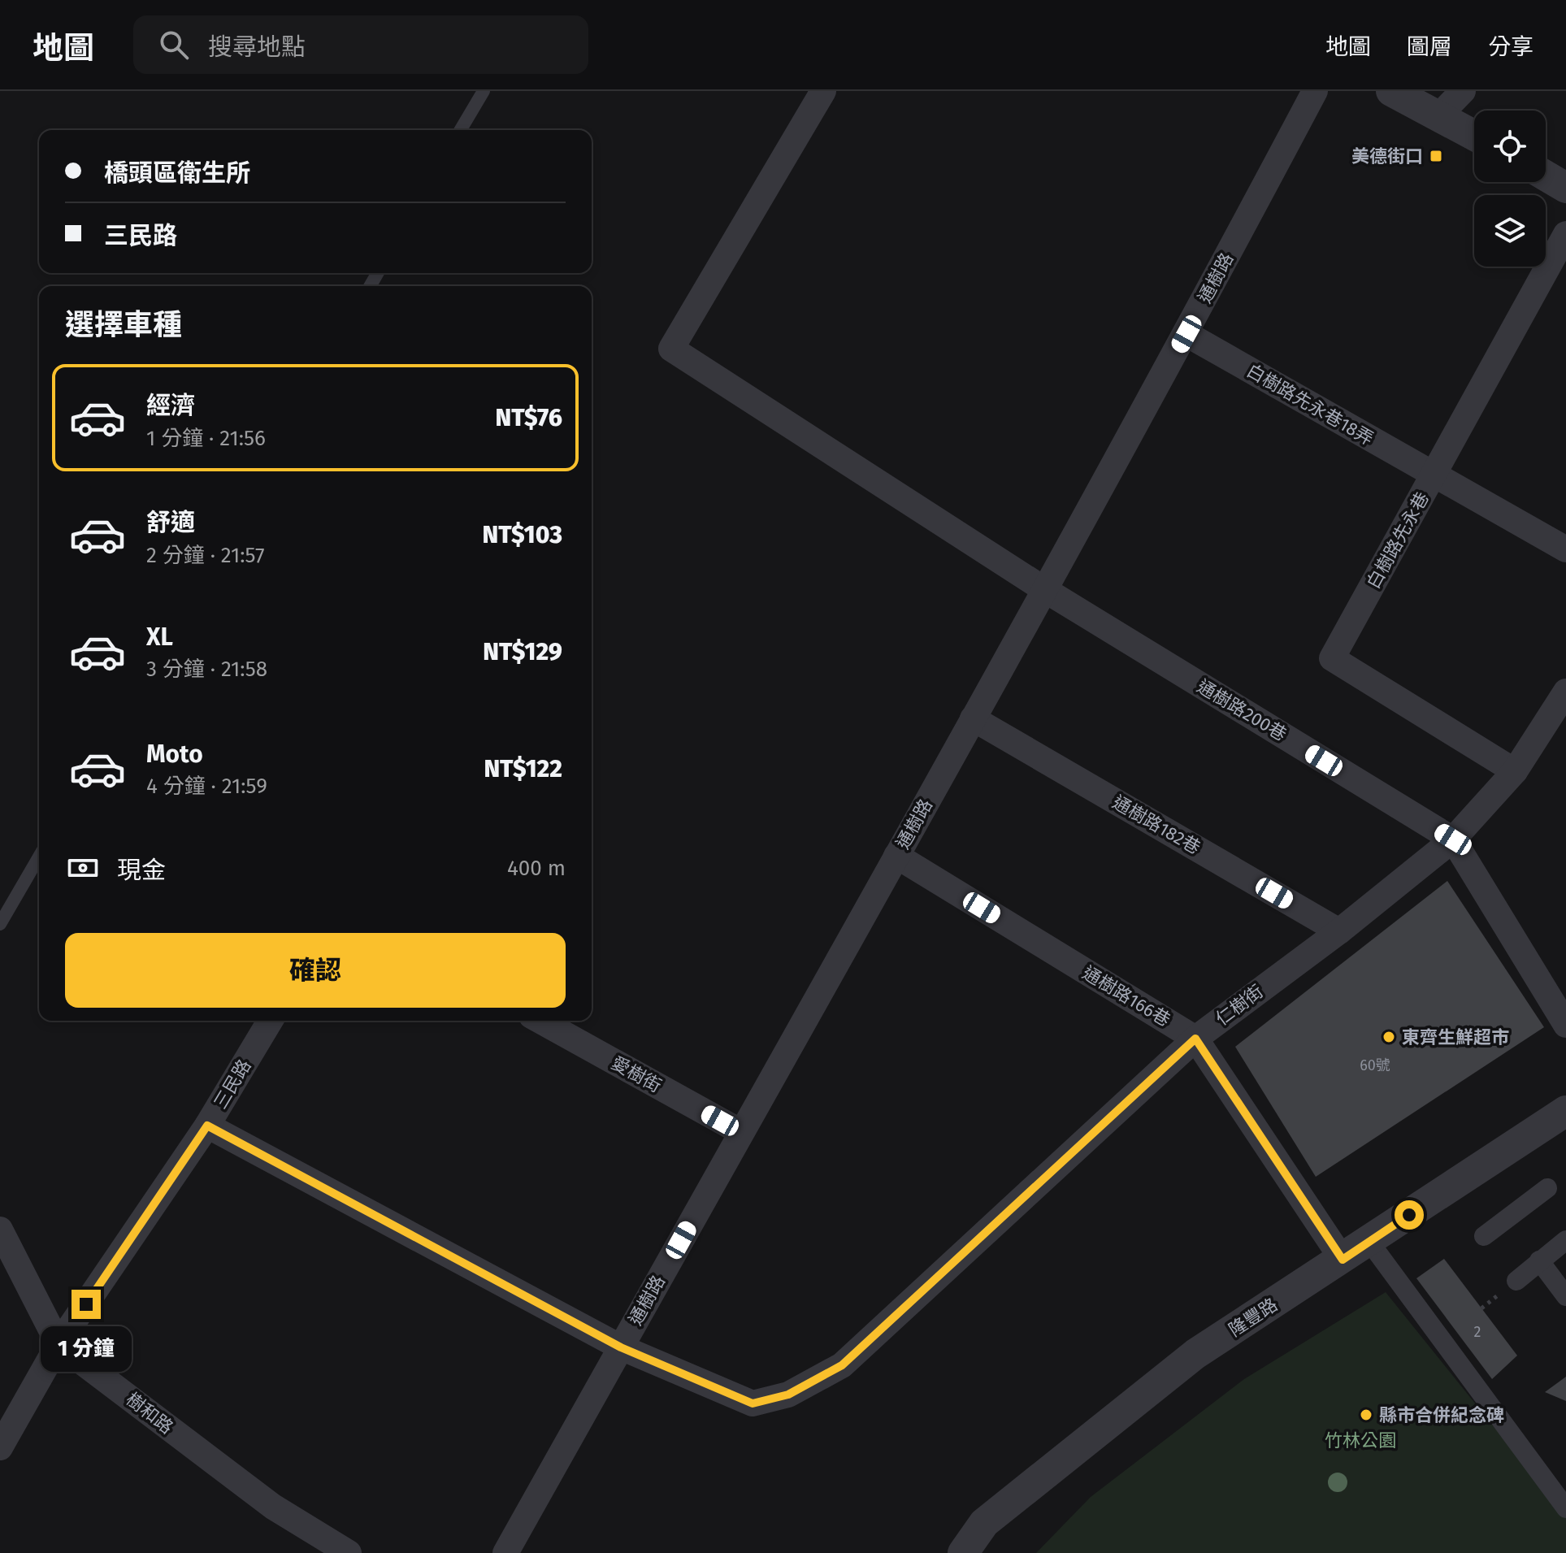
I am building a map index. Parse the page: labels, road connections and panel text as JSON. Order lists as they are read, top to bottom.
{
  "streets": {
    "street": [
      "通樹路",
      "白樹路先永巷18弄",
      "白樹路先永巷",
      "通樹路200巷",
      "通樹路182巷",
      "通樹路166巷",
      "仁樹街",
      "愛樹街",
      "三民路",
      "隆豐路",
      "樹和路"
    ]
  },
  "crossings": [
    ["通樹路", "白樹路先永巷18弄"],
    ["通樹路", "通樹路200巷"],
    ["通樹路", "通樹路182巷"],
    ["通樹路", "通樹路166巷"],
    ["通樹路", "仁樹街"],
    ["通樹路", "愛樹街"],
    ["白樹路先永巷18弄", "白樹路先永巷"],
    ["白樹路先永巷", "仁樹街"],
    ["通樹路200巷", "仁樹街"],
    ["通樹路182巷", "仁樹街"],
    ["通樹路166巷", "仁樹街"],
    ["通樹路166巷", "隆豐路"],
    ["仁樹街", "三民路"],
    ["三民路", "樹和路"]
  ],
  "parks": ["竹林公園"],
  "places": {
    "transit": ["美德街口"],
    "other": ["東齊生鮮超市", "縣市合併紀念碑"]
  },
  "house_numbers": ["60號", "2"],
  "page": {
    "header": "地圖",
    "search": "搜尋地點",
    "nav": ["地圖", "圖層", "分享"],
    "banner": ["橋頭區衛生所", "三民路"],
    "heading": "選擇車種",
    "list": [
      {
        "name": "經濟",
        "note": "1 分鐘 · 21:56",
        "value": "NT$76"
      },
      {
        "name": "舒適",
        "note": "2 分鐘 · 21:57",
        "value": "NT$103"
      },
      {
        "name": "XL",
        "note": "3 分鐘 · 21:58",
        "value": "NT$129"
      },
      {
        "name": "Moto",
        "note": "4 分鐘 · 21:59",
        "value": "NT$122"
      }
    ],
    "pay": ["現金", "400 m"],
    "buttons": "確認",
    "bubble": "1 分鐘"
  }
}
